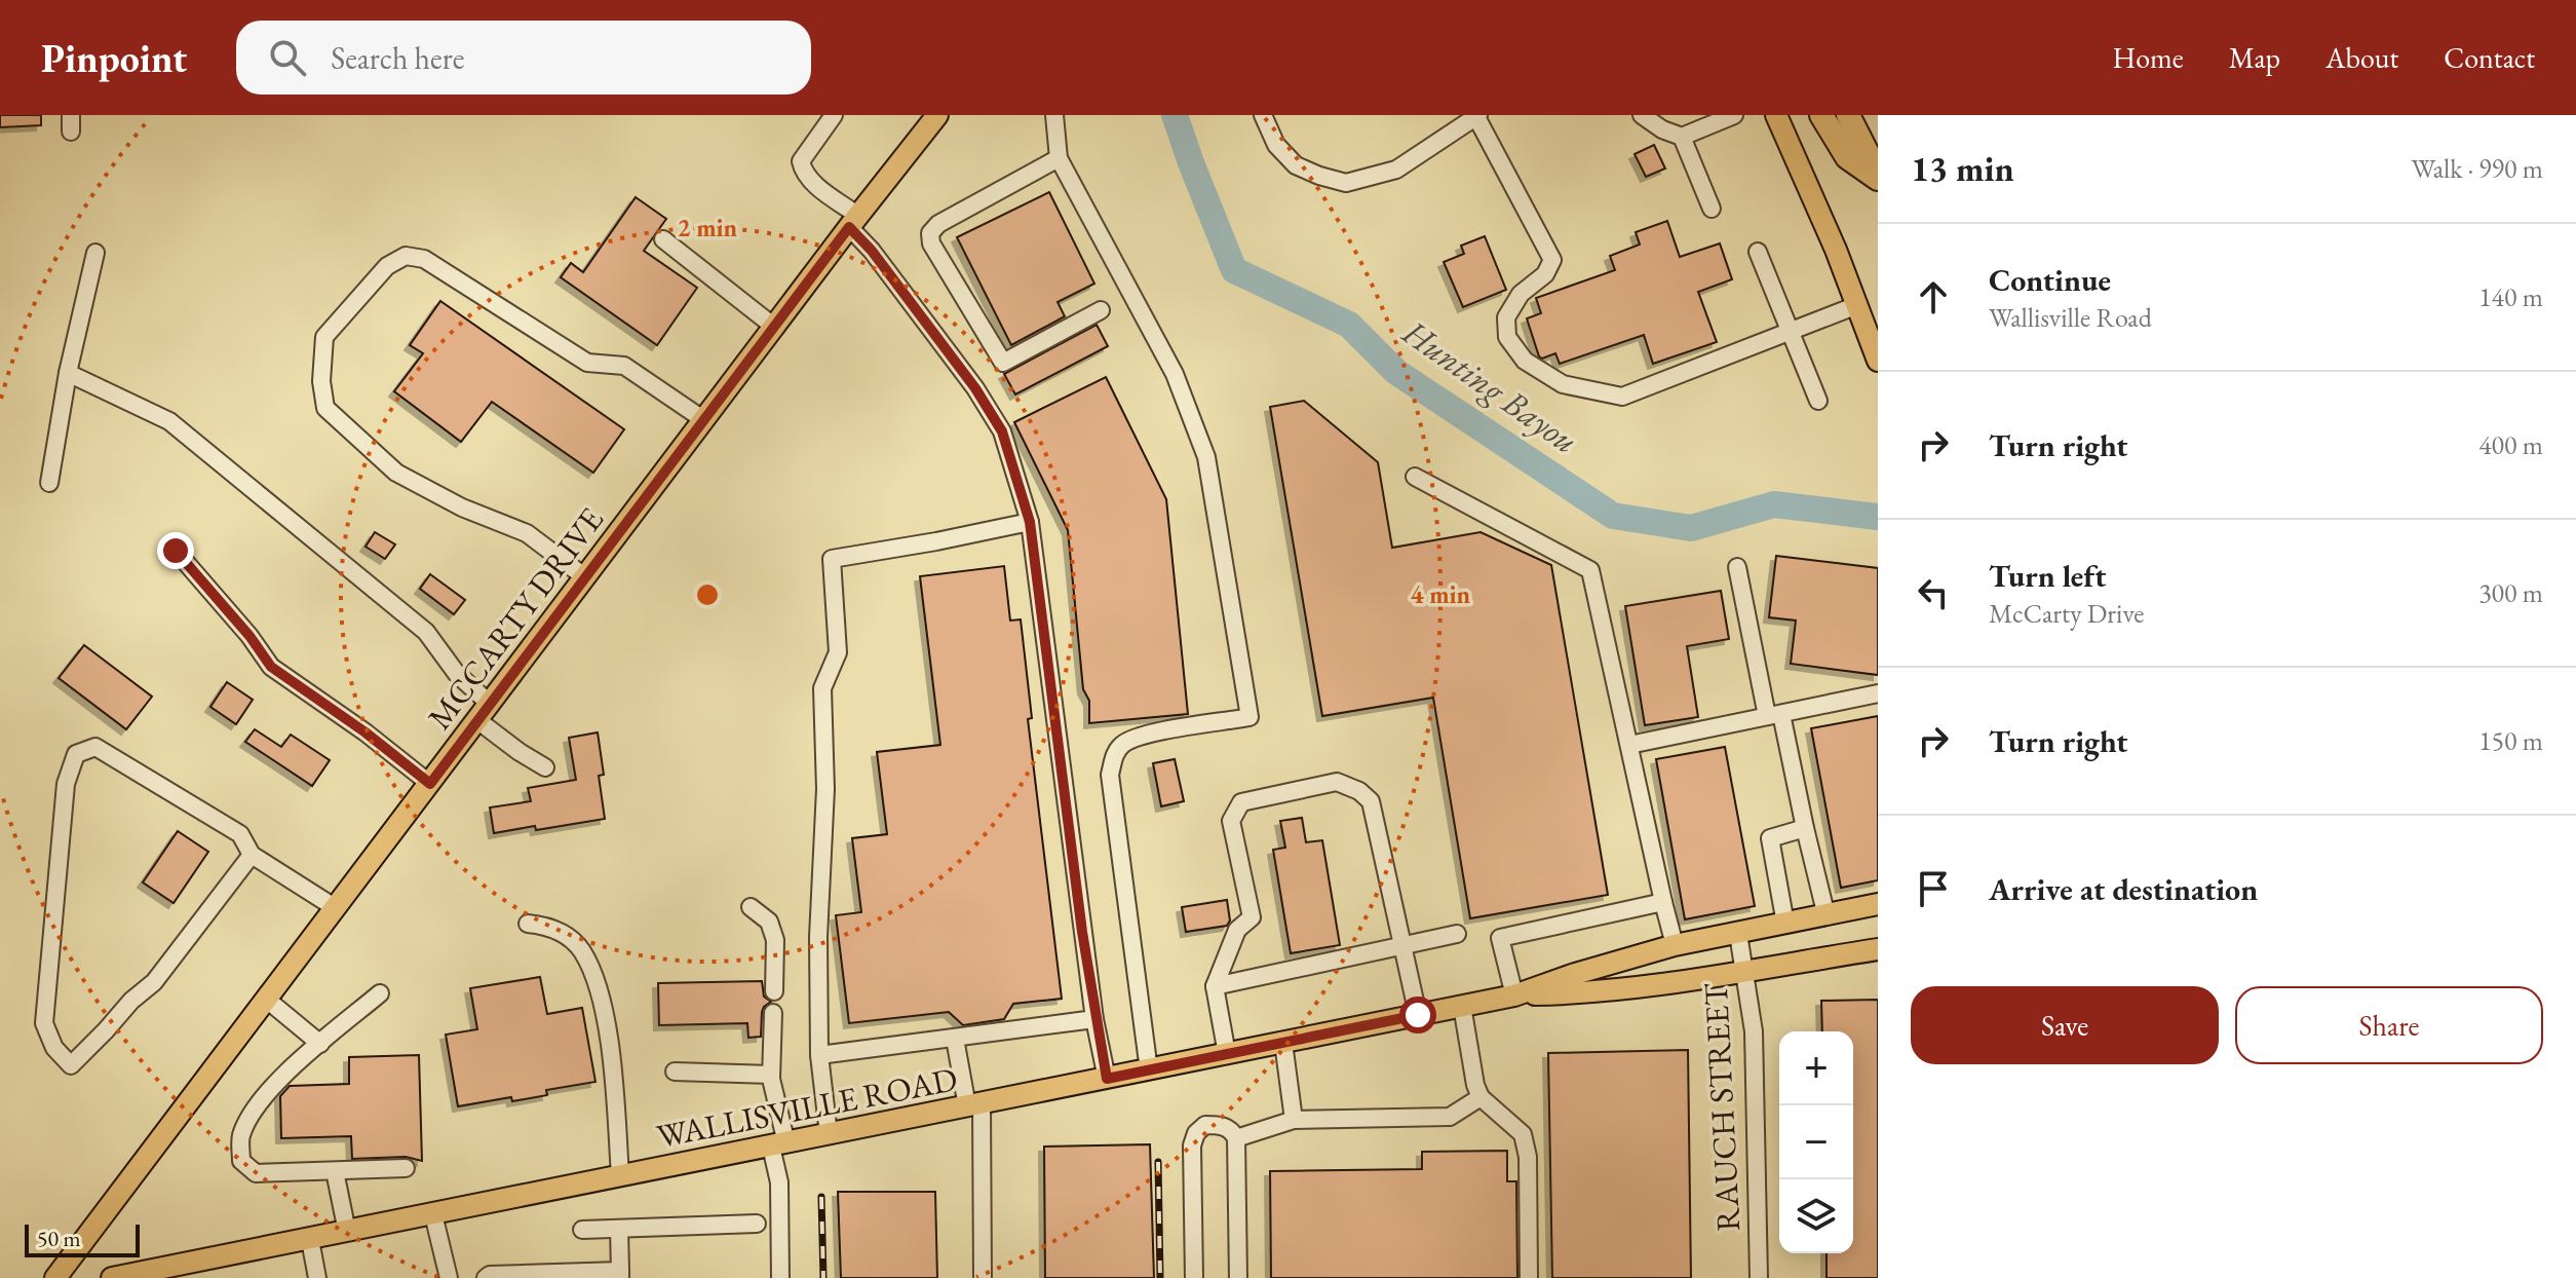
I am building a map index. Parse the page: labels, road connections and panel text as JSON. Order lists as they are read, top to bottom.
{
  "streets": {
    "main road": ["MCCARTY DRIVE", "WALLISVILLE ROAD"],
    "street": ["RAUCH STREET"]
  },
  "crossings": [
    ["WALLISVILLE ROAD", "RAUCH STREET"]
  ],
  "water": ["Hunting Bayou"],
  "scale_bar": "50 m",
  "page": {
    "header": "Pinpoint",
    "search": "Search here",
    "nav": [
      "Home",
      "Map",
      "About",
      "Contact"
    ],
    "heading": ["13 min", "Walk · 990 m"],
    "list": [
      ["Continue", "Wallisville Road", "140 m"],
      ["Turn right", "400 m"],
      ["Turn left", "McCarty Drive", "300 m"],
      ["Turn right", "150 m"],
      "Arrive at destination"
    ],
    "buttons": ["Save", "Share"],
    "map_buttons": ["+", "−"],
    "scale": "50 m"
  },
  "rings": ["2 min", "4 min"]
}
